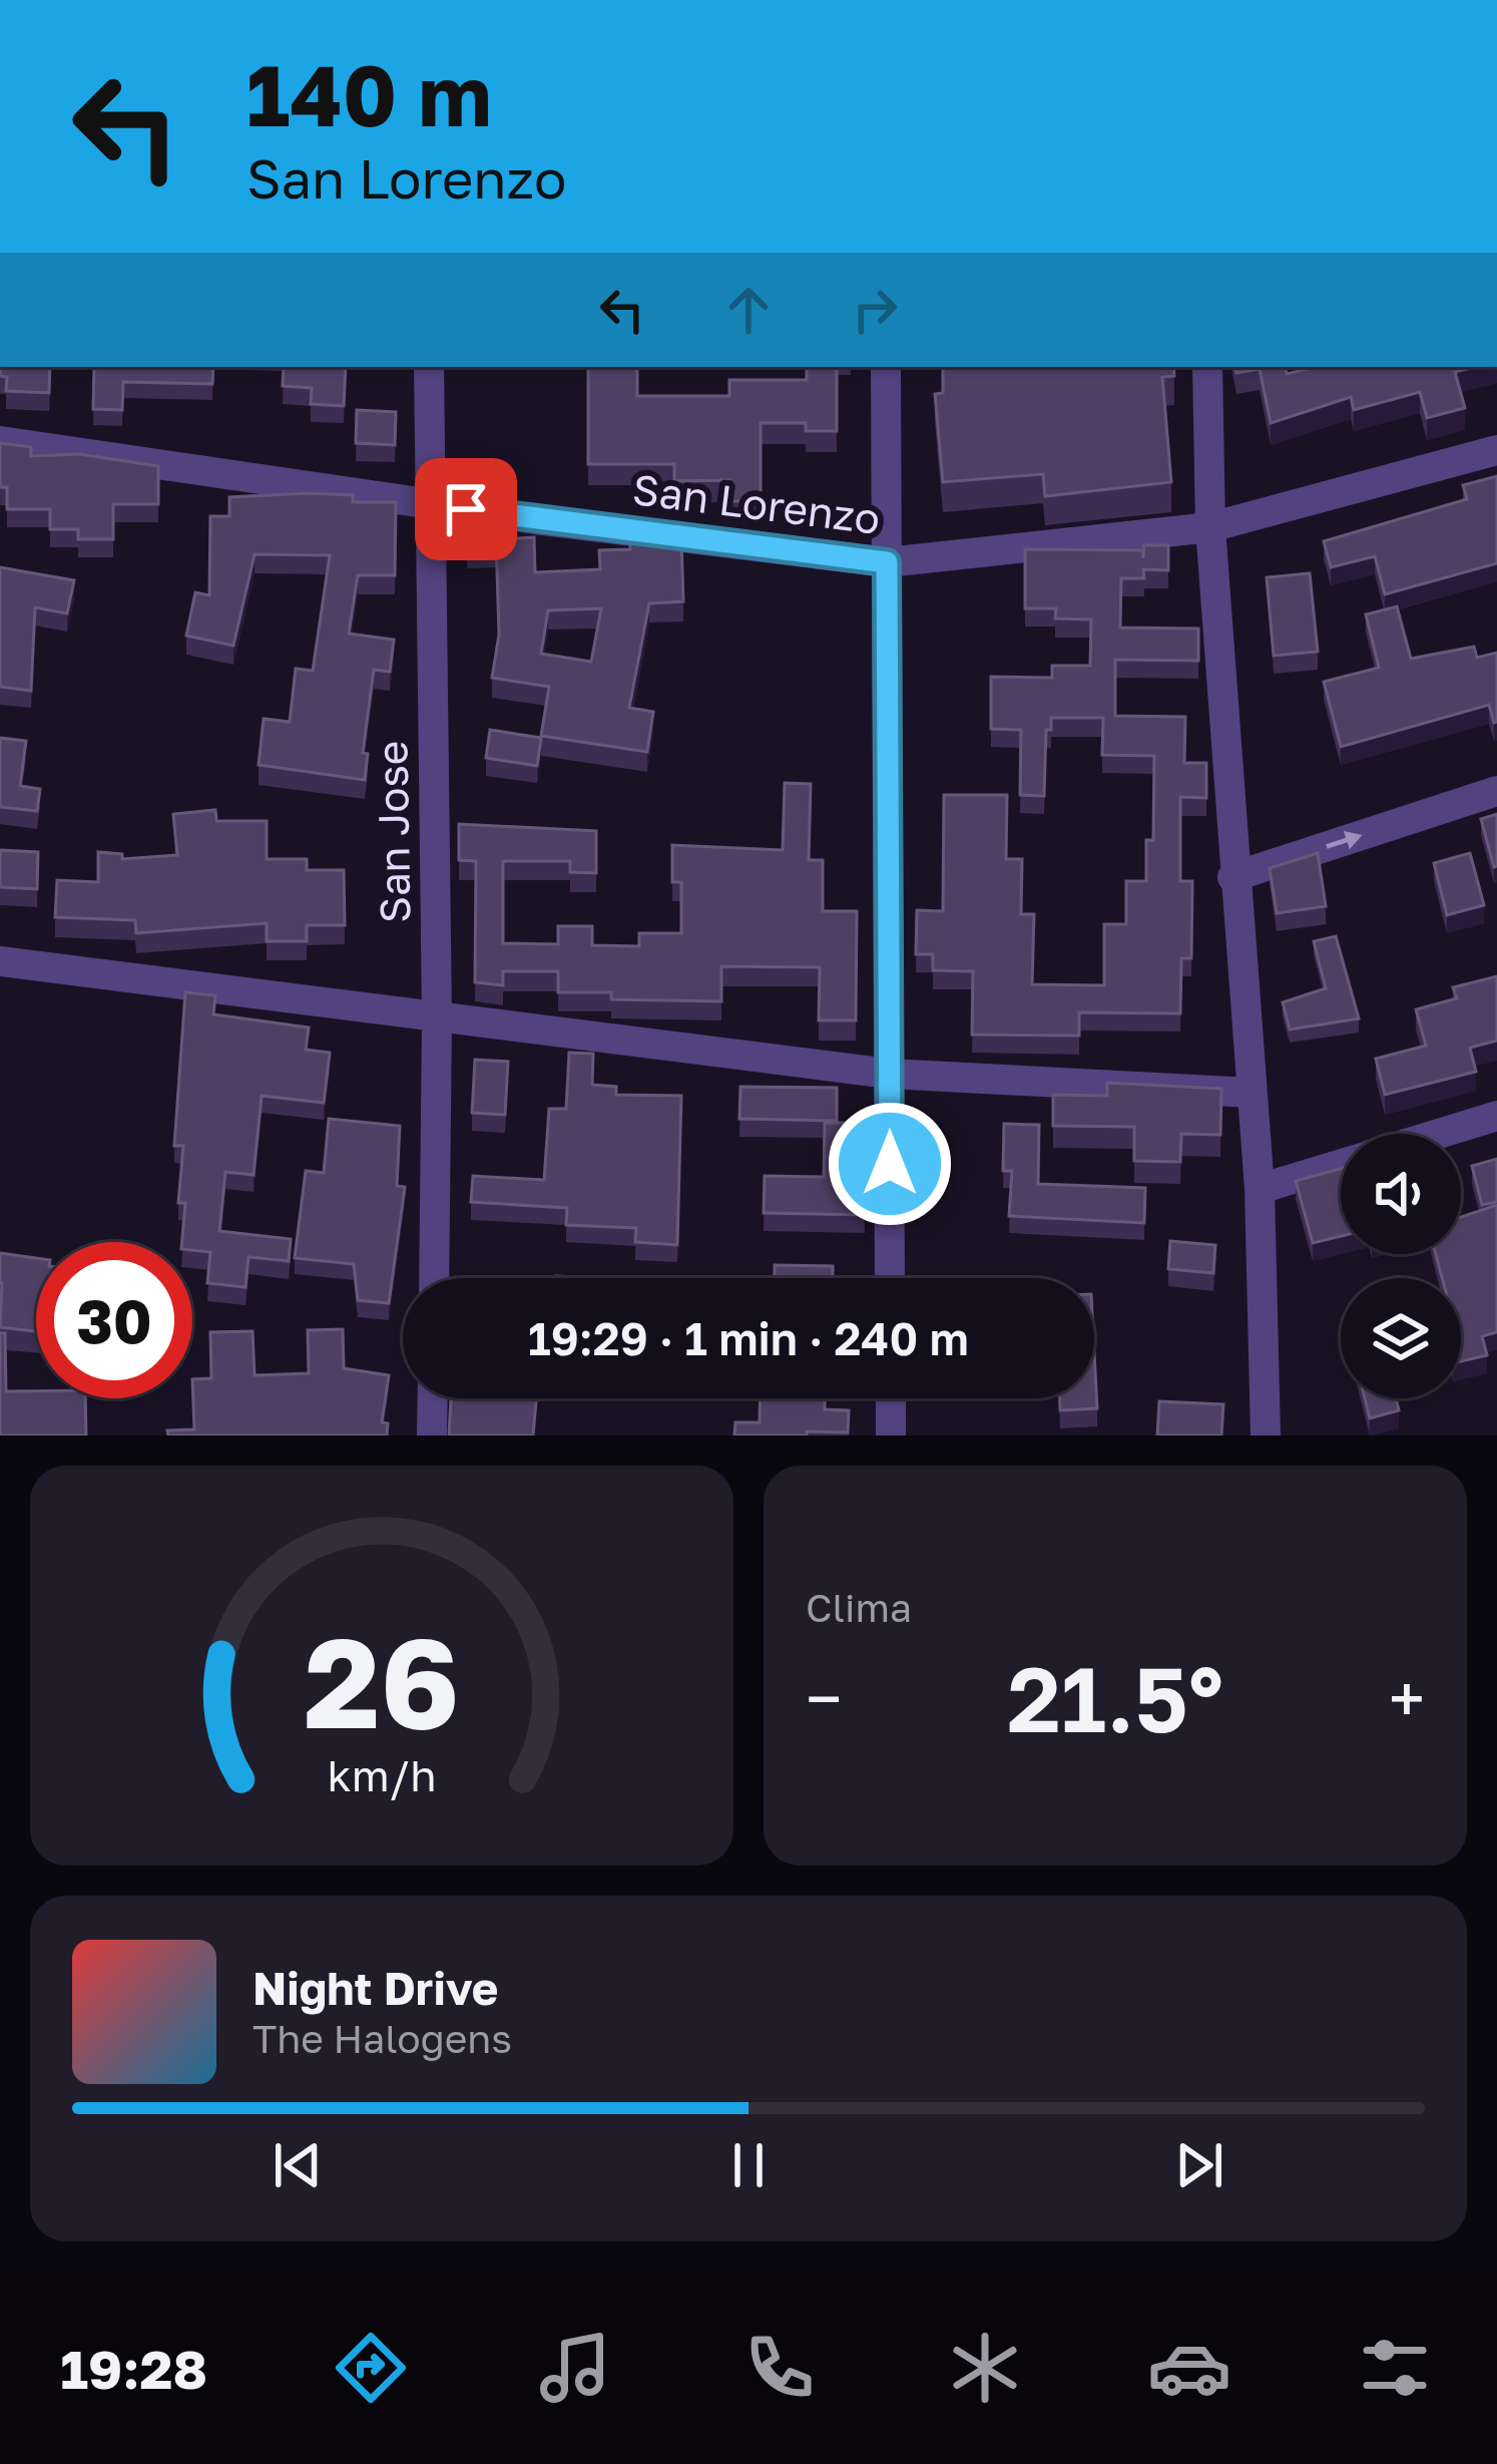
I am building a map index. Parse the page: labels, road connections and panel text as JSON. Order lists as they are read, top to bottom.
{
  "streets": {
    "street": ["San Lorenzo", "San Jose"]
  },
  "crossings": [
    ["San Lorenzo", "San Jose"]
  ],
  "page": {
    "turn": ["140 m", "San Lorenzo"],
    "limit": "30",
    "trip": "19:29 · 1 min · 240 m",
    "tile": "Clima",
    "heat": ["−", "21.5°", "+"],
    "song": ["Night Drive", "The Halogens"],
    "tabs": "19:28",
    "gauge": ["26", "km/h"]
  }
}
